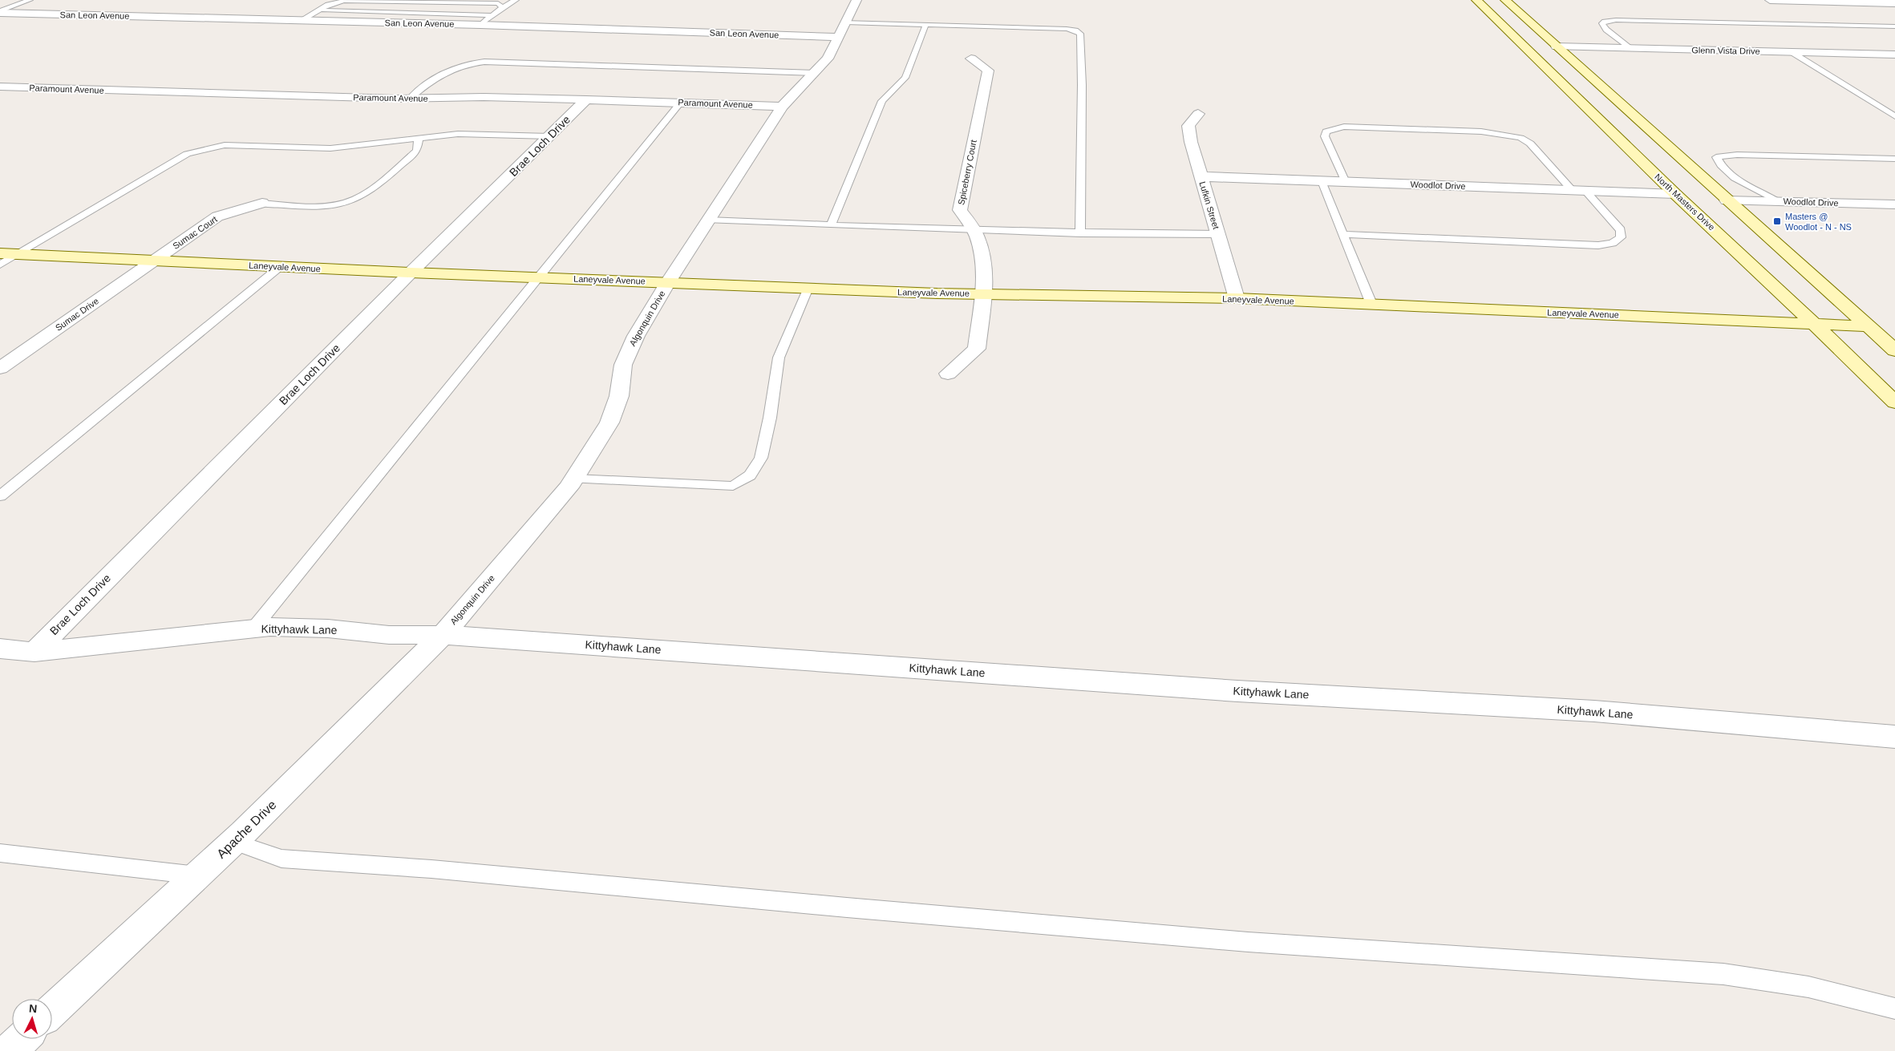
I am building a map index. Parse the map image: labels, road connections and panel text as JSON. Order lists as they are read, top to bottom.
{
  "streets": {
    "main road": ["North Masters Drive", "Laneyvale Avenue"],
    "street": [
      "San Leon Avenue",
      "Glenn Vista Drive",
      "Paramount Avenue",
      "Brae Loch Drive",
      "Spiceberry Court",
      "Woodlot Drive",
      "Lufkin Street",
      "Sumac Court",
      "Sumac Drive",
      "Algonquin Drive",
      "Kittyhawk Lane",
      "Apache Drive"
    ]
  },
  "crossings": [
    ["San Leon Avenue", "Algonquin Drive"],
    ["Paramount Avenue", "Brae Loch Drive"],
    ["Paramount Avenue", "Algonquin Drive"],
    ["Brae Loch Drive", "Laneyvale Avenue"],
    ["Brae Loch Drive", "Kittyhawk Lane"],
    ["Spiceberry Court", "Laneyvale Avenue"],
    ["Woodlot Drive", "North Masters Drive"],
    ["Woodlot Drive", "Lufkin Street"],
    ["North Masters Drive", "Laneyvale Avenue"],
    ["Lufkin Street", "Laneyvale Avenue"],
    ["Sumac Court", "Laneyvale Avenue"],
    ["Sumac Court", "Sumac Drive"],
    ["Laneyvale Avenue", "Sumac Drive"],
    ["Laneyvale Avenue", "Algonquin Drive"],
    ["Algonquin Drive", "Kittyhawk Lane"],
    ["Algonquin Drive", "Apache Drive"],
    ["Kittyhawk Lane", "Apache Drive"]
  ],
  "places": {
    "transit": ["Masters @ Woodlot - N - NS"]
  },
  "north": "top"
}
